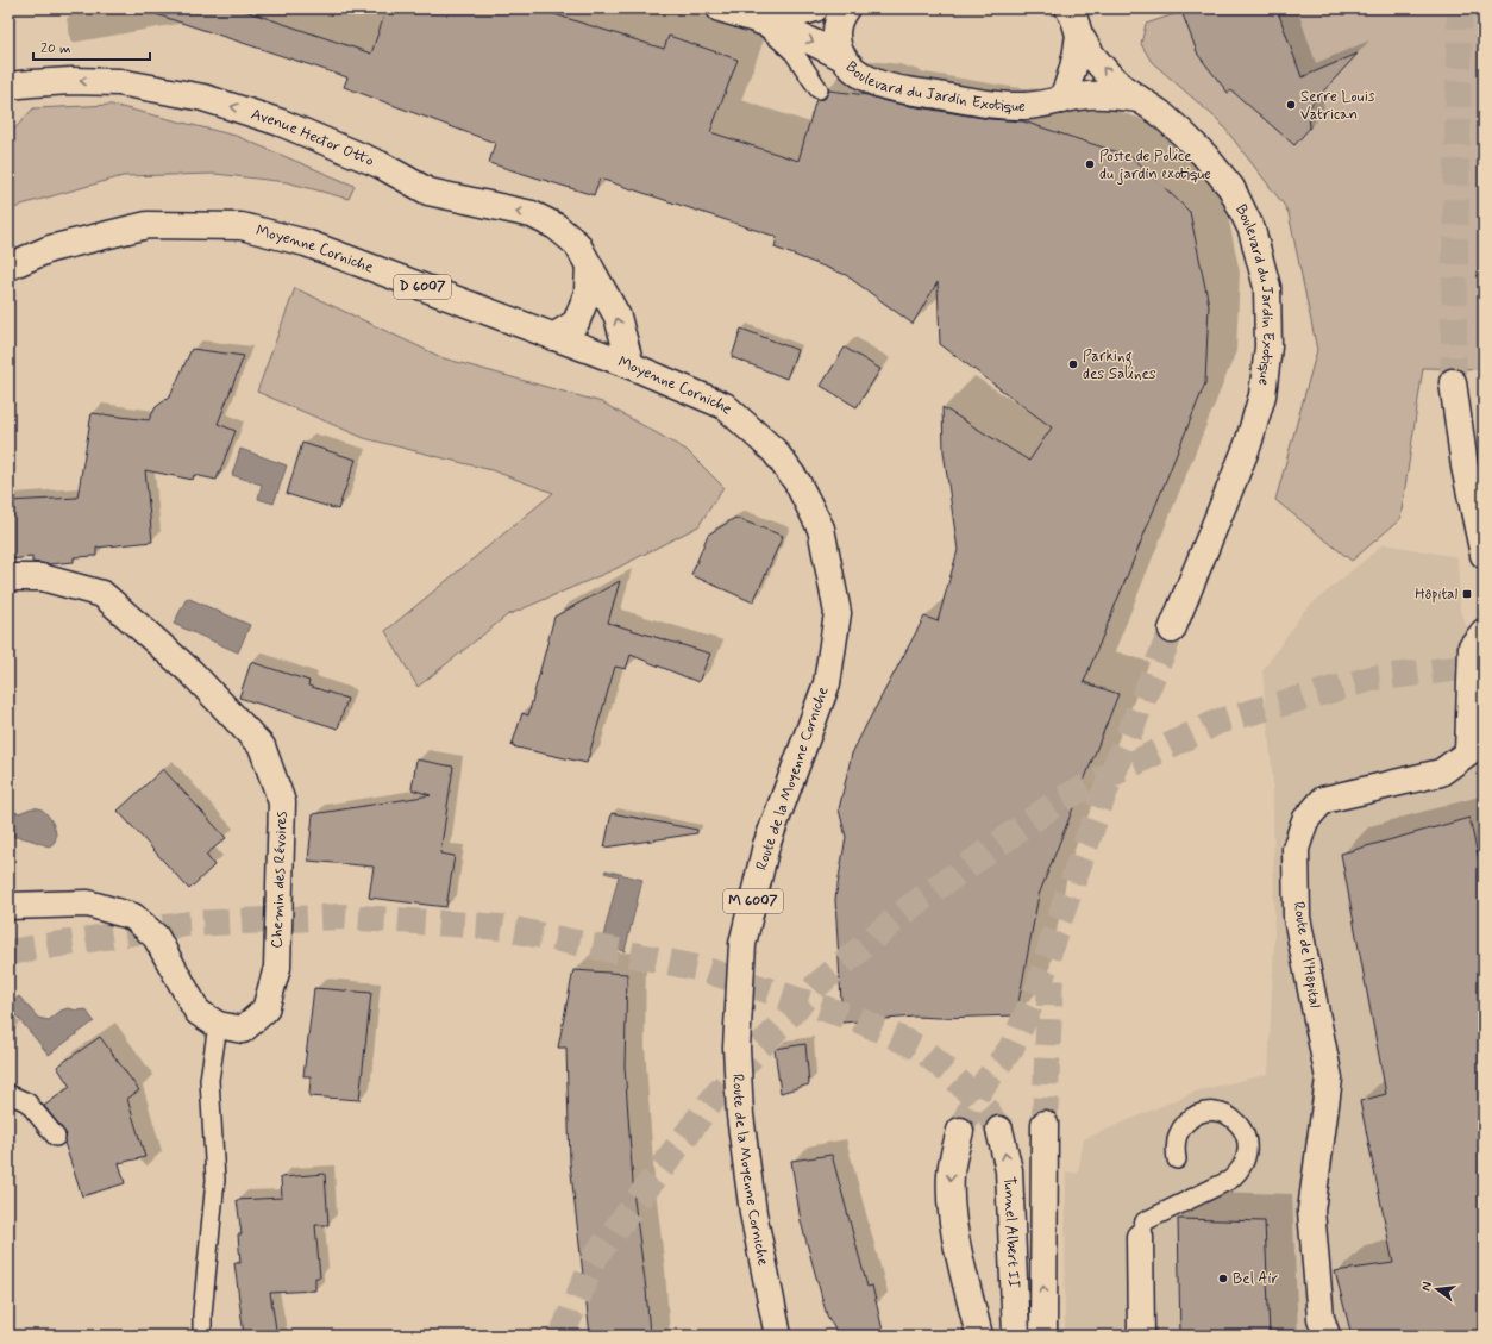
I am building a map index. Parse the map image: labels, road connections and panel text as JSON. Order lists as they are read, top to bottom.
{
  "streets": {
    "main road": [
      "Boulevard du Jardin Exotique",
      "Avenue Hector Otto",
      "Moyenne Corniche",
      "D 6007",
      "Route de la Moyenne Corniche",
      "Chemin des Révoires",
      "M 6007",
      "Route de l'Hôpital",
      "Tunnel Albert II"
    ]
  },
  "crossings": [
    ["Avenue Hector Otto", "Moyenne Corniche"],
    ["Moyenne Corniche", "Route de la Moyenne Corniche"]
  ],
  "one_way": ["Avenue Hector Otto"],
  "places": {
    "other": [
      "Serre Louis Vatrican",
      "Poste de Police du jardin exotique",
      "Parking des Salines",
      "Bel Air"
    ],
    "transit": ["Hôpital"]
  },
  "scale_bar": "20 m",
  "north": "left"
}
